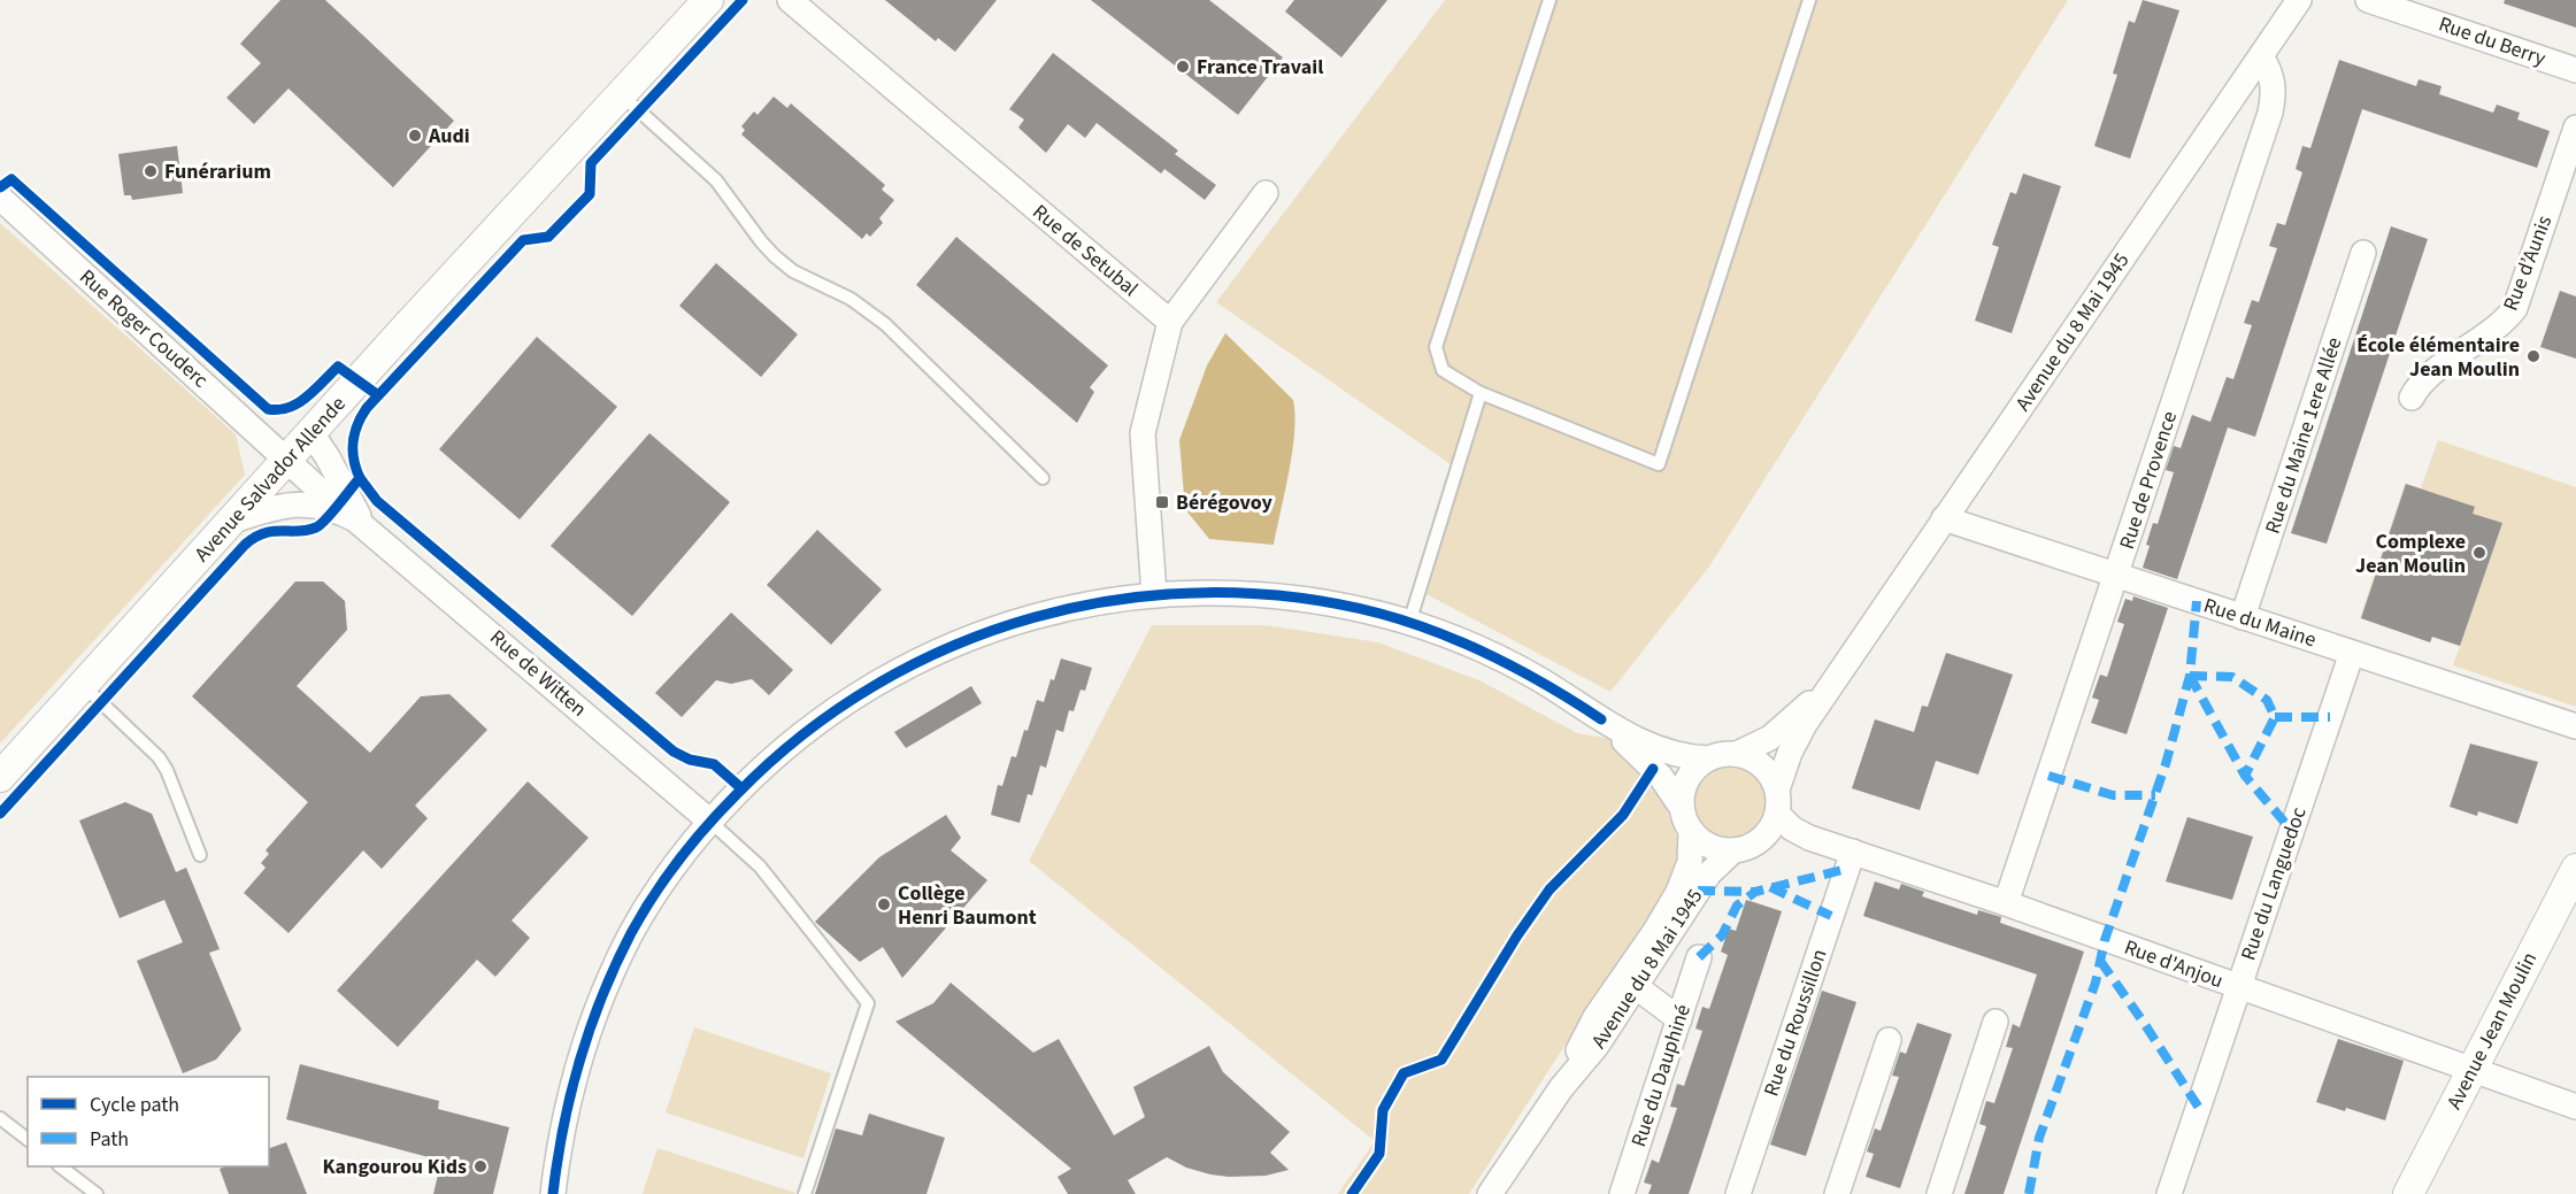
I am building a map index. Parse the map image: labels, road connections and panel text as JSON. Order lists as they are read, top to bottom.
{
  "streets": {
    "street": [
      "Rue du Berry",
      "Rue de Setubal",
      "Rue d’Aunis",
      "Rue Roger Couderc",
      "Avenue du 8 Mai 1945",
      "Rue du Maine 1ere Allée",
      "Avenue Salvador Allende",
      "Rue de Provence",
      "Rue du Maine",
      "Rue de Witten",
      "Rue du Languedoc",
      "Rue d'Anjou",
      "Rue du Roussillon",
      "Avenue Jean Moulin",
      "Rue du Dauphiné"
    ]
  },
  "crossings": [
    ["Rue Roger Couderc", "Avenue Salvador Allende"],
    ["Rue Roger Couderc", "Rue de Witten"],
    ["Avenue du 8 Mai 1945", "Rue de Provence"],
    ["Avenue du 8 Mai 1945", "Rue du Maine"],
    ["Avenue du 8 Mai 1945", "Rue d'Anjou"],
    ["Rue du Maine 1ere Allée", "Rue du Maine"],
    ["Avenue Salvador Allende", "Rue de Witten"],
    ["Rue de Provence", "Rue du Maine"],
    ["Rue de Provence", "Rue d'Anjou"],
    ["Rue du Maine", "Rue du Languedoc"],
    ["Rue du Languedoc", "Rue d'Anjou"],
    ["Rue d'Anjou", "Rue du Roussillon"],
    ["Rue d'Anjou", "Avenue Jean Moulin"]
  ],
  "places": {
    "other": [
      "France Travail",
      "Audi",
      "Funérarium",
      "École élémentaire Jean Moulin",
      "Complexe Jean Moulin",
      "Collège Henri Baumont",
      "Kangourou Kids"
    ],
    "transit": ["Bérégovoy"]
  },
  "legend": ["Cycle path", "Path"]
}
